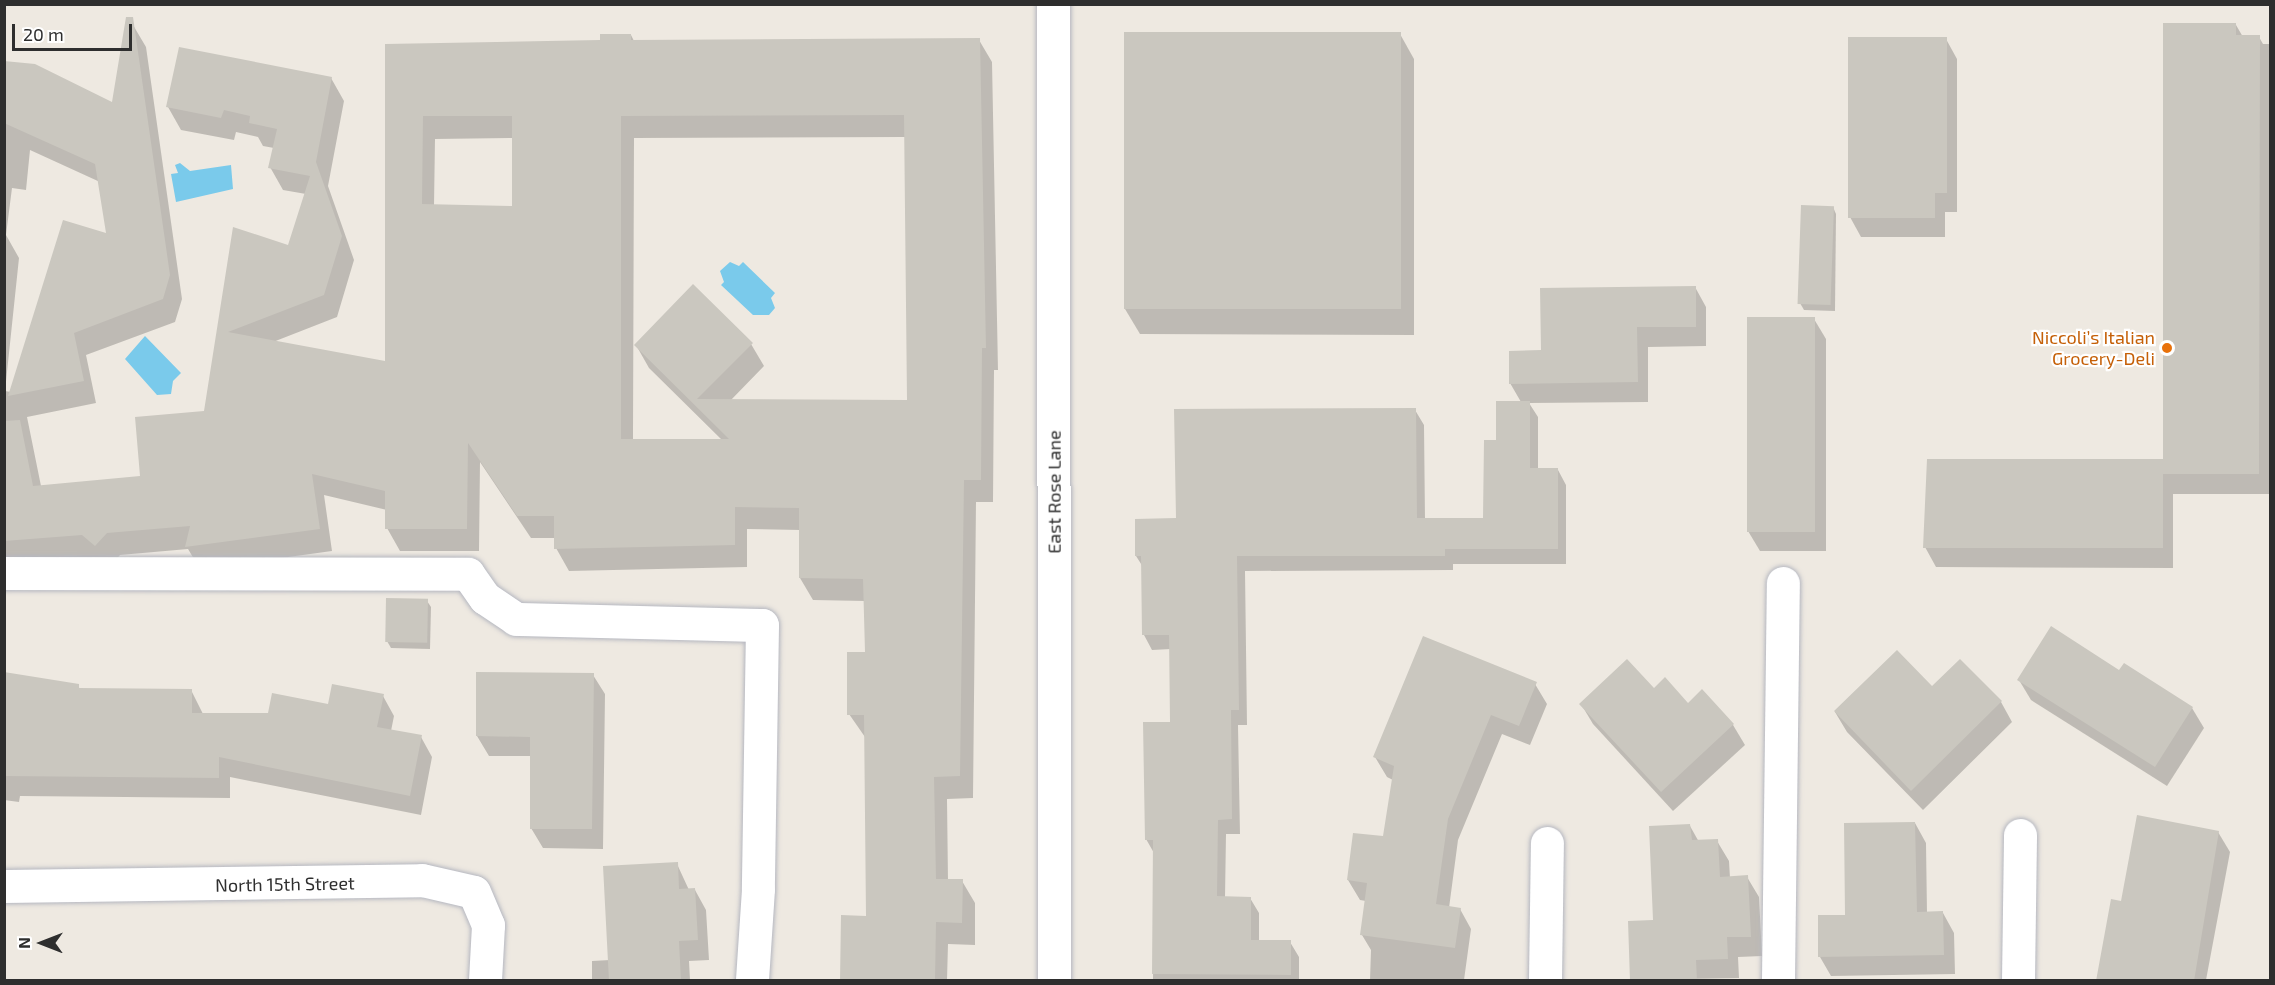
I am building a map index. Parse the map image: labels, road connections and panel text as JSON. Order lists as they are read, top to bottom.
{
  "streets": {
    "street": ["East Rose Lane", "North 15th Street"]
  },
  "places": ["Niccoli’s Italian Grocery-Deli"],
  "scale_bar": "20 m",
  "north": "left"
}
